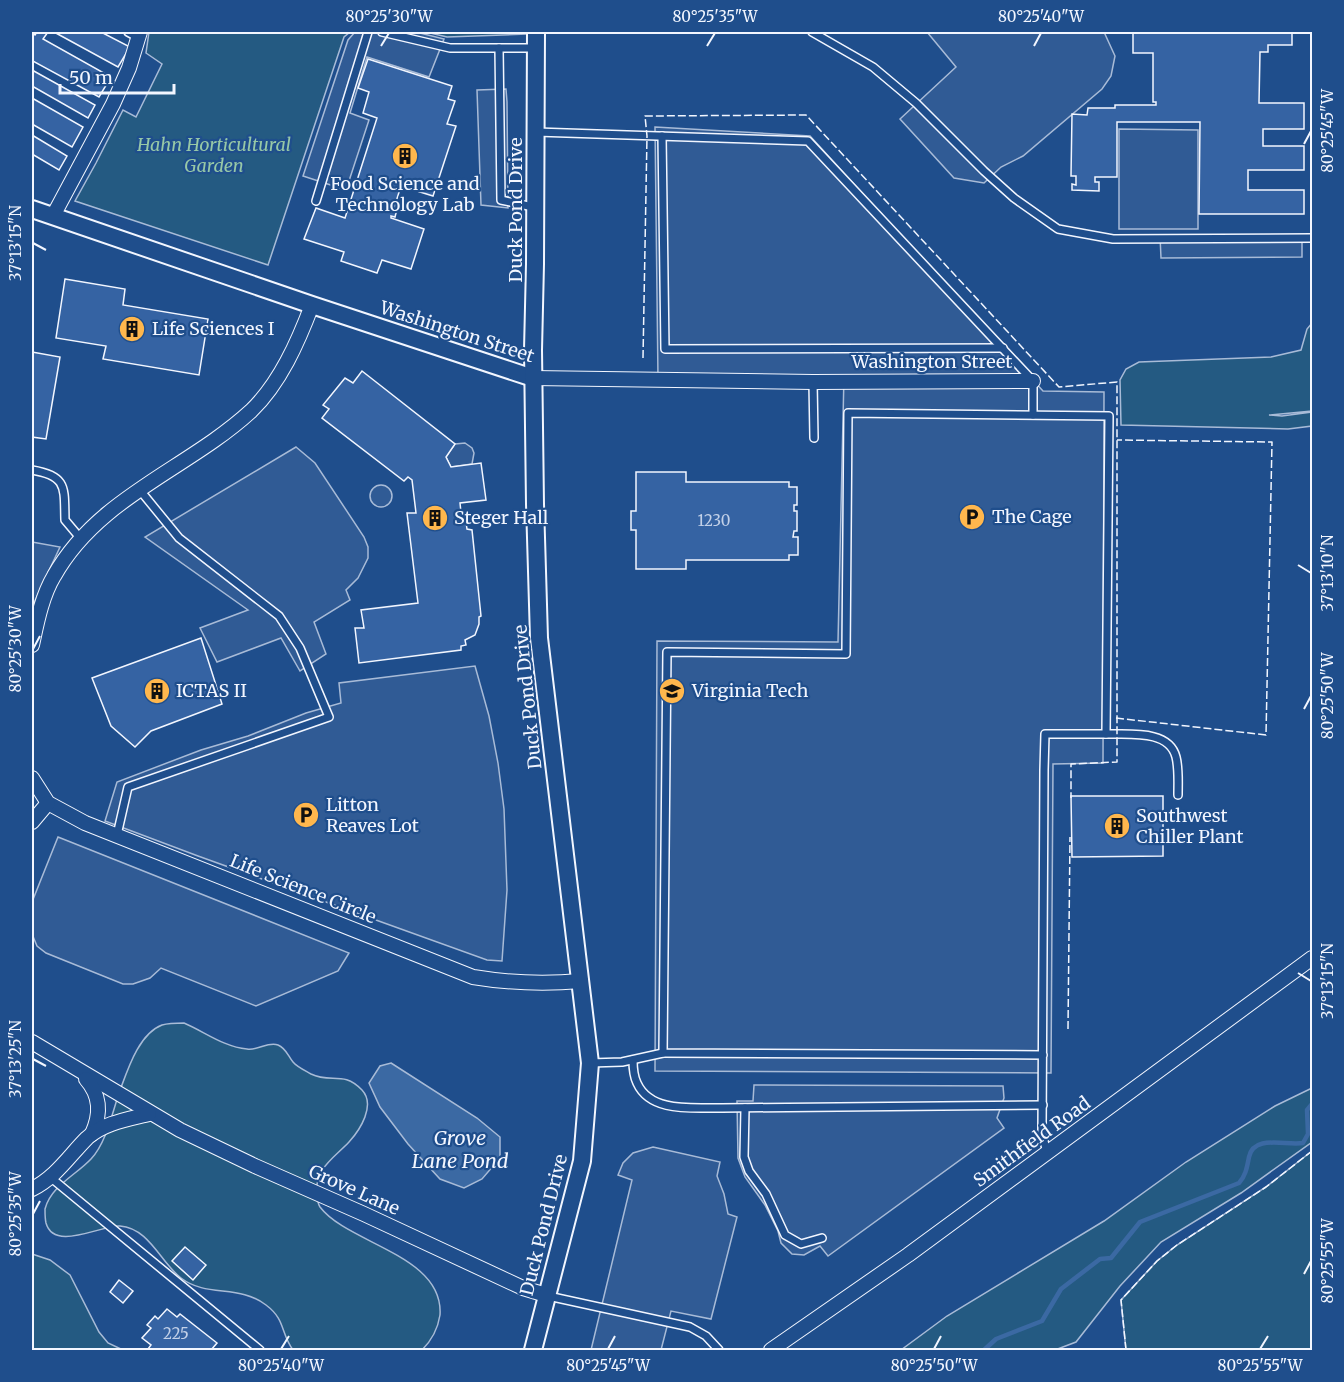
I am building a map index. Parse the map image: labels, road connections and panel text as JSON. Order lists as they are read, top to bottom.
{
  "streets": {
    "street": [
      "Duck Pond Drive",
      "Washington Street",
      "Life Science Circle",
      "Smithfield Road",
      "Grove Lane"
    ]
  },
  "crossings": [
    ["Duck Pond Drive", "Washington Street"],
    ["Duck Pond Drive", "Life Science Circle"],
    ["Duck Pond Drive", "Grove Lane"]
  ],
  "water": ["Grove Lane Pond"],
  "parks": ["Hahn Horticultural Garden"],
  "places": {
    "building": [
      "Food Science and Technology Lab",
      "Life Sciences I",
      "Steger Hall",
      "ICTAS II",
      "Southwest Chiller Plant"
    ],
    "parking": ["The Cage", "Litton Reaves Lot"],
    "school or university": ["Virginia Tech"]
  },
  "house_numbers": ["1230", "225"],
  "scale_bar": "50 m",
  "coordinates": [
    "80°25'30\"W",
    "80°25'35\"W",
    "80°25'40\"W",
    "80°25'45\"W",
    "37°13'15\"N",
    "37°13'10\"N",
    "80°25'50\"W",
    "37°13'25\"N",
    "80°25'55\"W"
  ]
}
